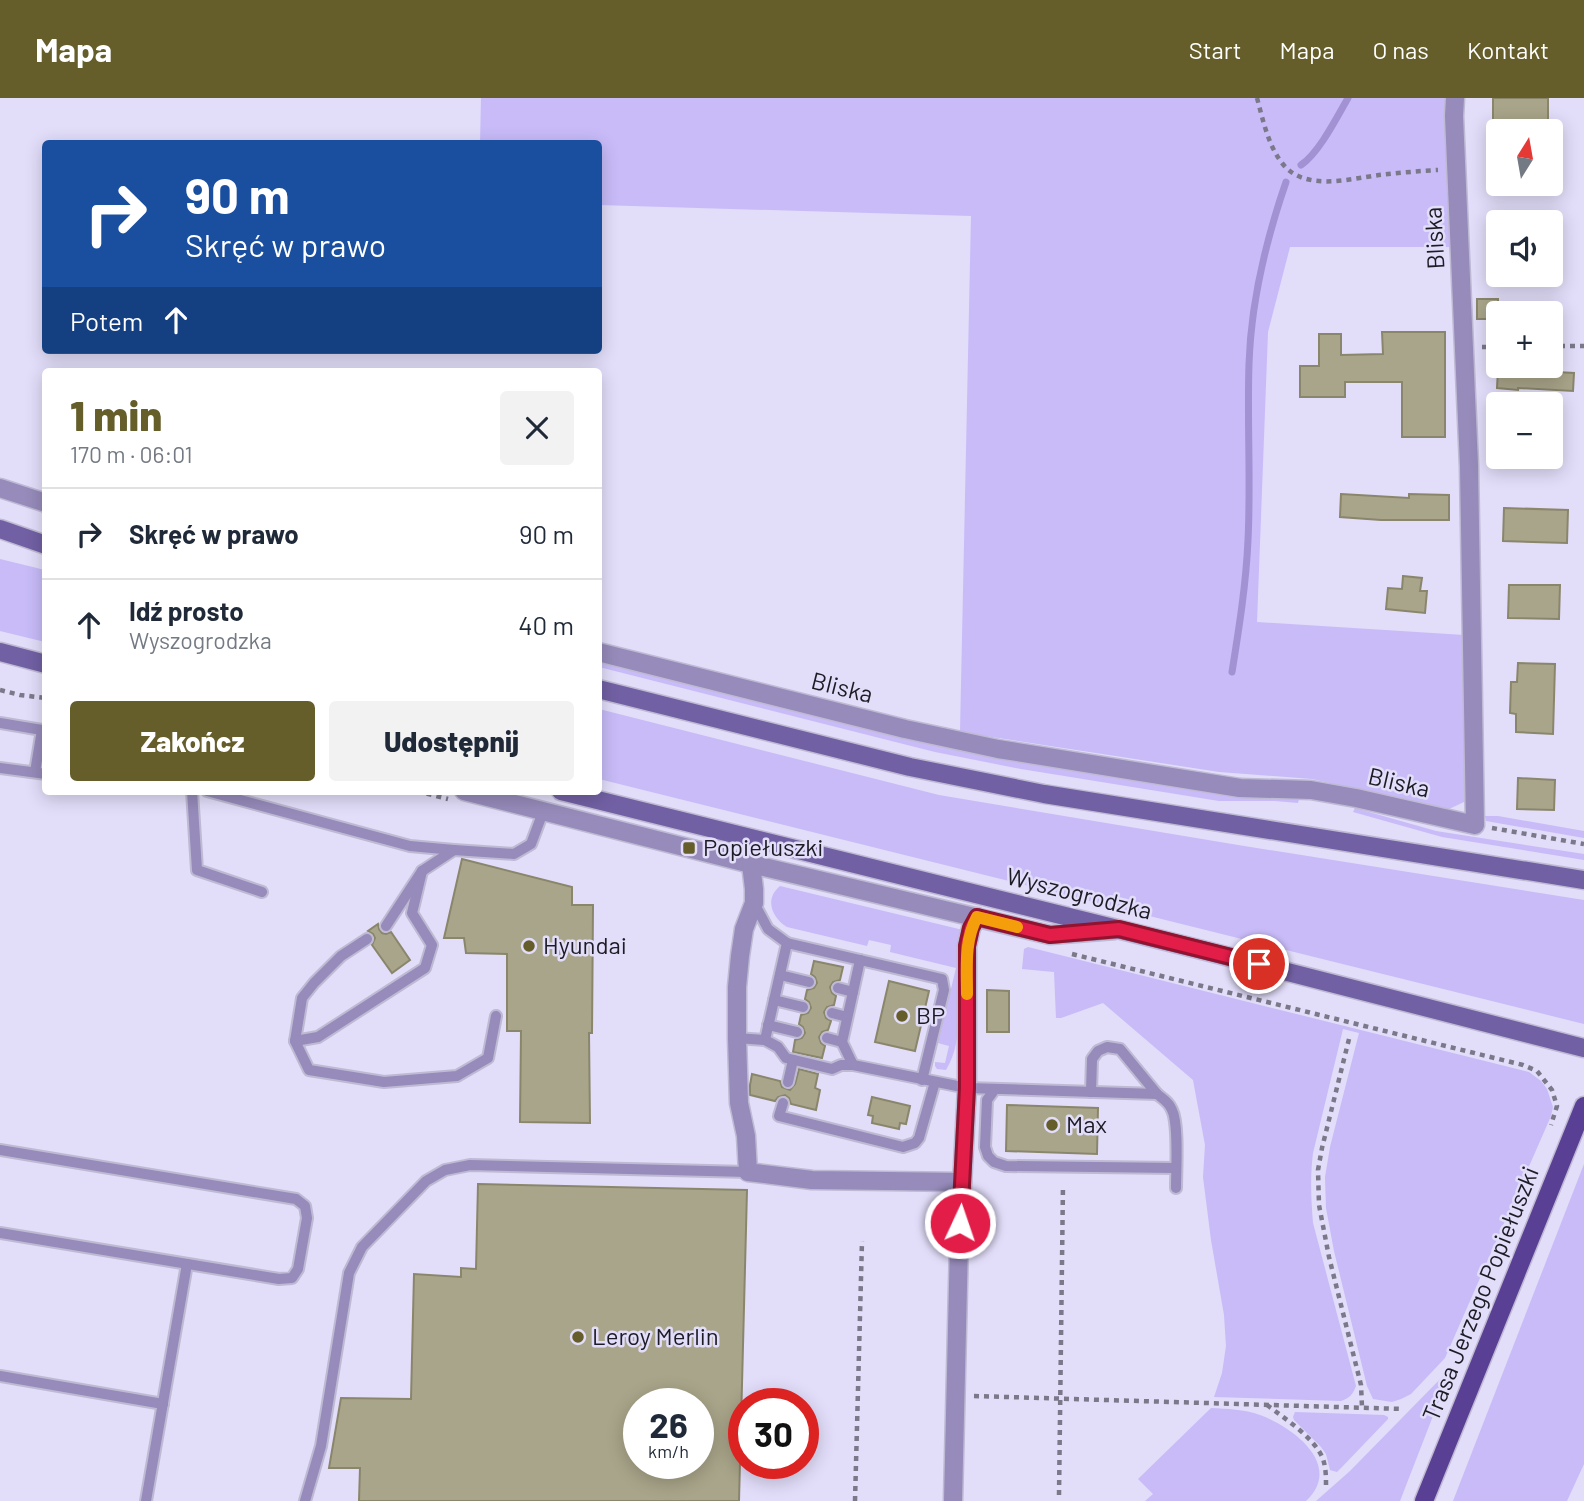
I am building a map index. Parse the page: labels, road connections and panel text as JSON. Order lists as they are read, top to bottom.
{
  "streets": {
    "main road": ["Wyszogrodzka", "Trasa Jerzego Popiełuszki"],
    "street": ["Bliska"]
  },
  "places": {
    "transit": ["Popiełuszki"],
    "other": [
      "Hyundai",
      "BP",
      "Max",
      "Leroy Merlin"
    ]
  },
  "north": "top",
  "page": {
    "header": "Mapa",
    "nav": [
      "Start",
      "Mapa",
      "O nas",
      "Kontakt"
    ],
    "map_buttons": ["+", "−"],
    "turn": ["90 m", "Skręć w prawo"],
    "then": "Potem",
    "heading": ["1 min", "170 m · 06:01"],
    "list": [
      {
        "name": "Skręć w prawo",
        "value": "90 m"
      },
      {
        "name": "Idź prosto",
        "note": "Wyszogrodzka",
        "value": "40 m"
      }
    ],
    "buttons": ["Zakończ", "Udostępnij"],
    "speed": "26 km/h",
    "limit": "30"
  }
}
